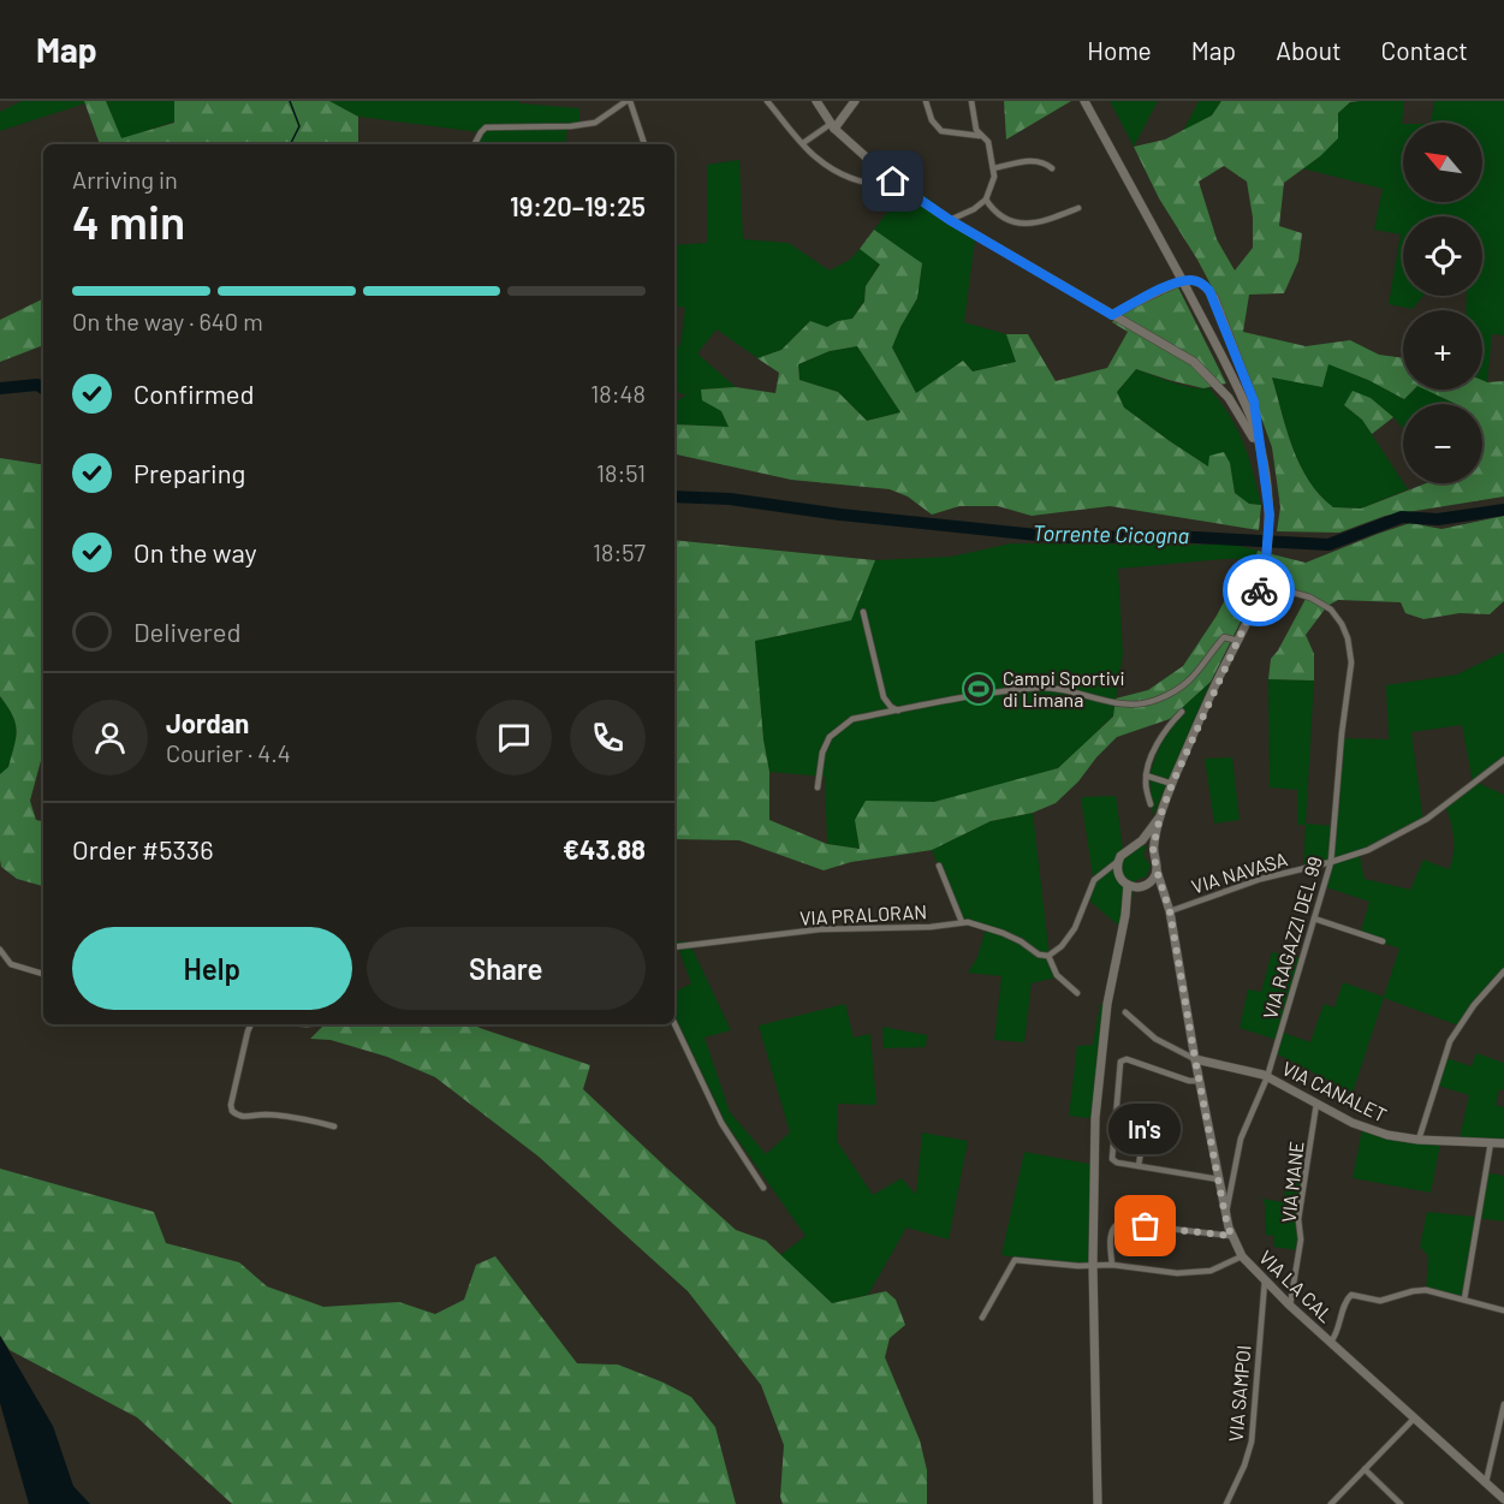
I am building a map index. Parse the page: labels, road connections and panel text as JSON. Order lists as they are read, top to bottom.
{
  "streets": {
    "street": [
      "VIA NAVASA",
      "VIA PRALORAN",
      "VIA RAGAZZI DEL 99",
      "VIA CANALET",
      "VIA MANE",
      "VIA LA CAL",
      "VIA SAMPOI"
    ]
  },
  "crossings": [
    ["VIA NAVASA", "VIA RAGAZZI DEL 99"],
    ["VIA NAVASA", "VIA LA CAL"],
    ["VIA RAGAZZI DEL 99", "VIA CANALET"],
    ["VIA RAGAZZI DEL 99", "VIA LA CAL"],
    ["VIA CANALET", "VIA MANE"],
    ["VIA CANALET", "VIA LA CAL"],
    ["VIA MANE", "VIA LA CAL"],
    ["VIA LA CAL", "VIA SAMPOI"]
  ],
  "water": ["Torrente Cicogna"],
  "places": {
    "sports": ["Campi Sportivi di Limana"],
    "other": ["In's"]
  },
  "north": "top left",
  "page": {
    "header": "Map",
    "nav": [
      "Home",
      "Map",
      "About",
      "Contact"
    ],
    "map_buttons": ["+", "−"],
    "heading": ["4 min", "Arriving in", "19:20–19:25"],
    "panel": [
      "Jordan",
      "Courier · 4.4",
      "Order #5336",
      "€43.88"
    ],
    "bar": "On the way · 640 m",
    "list": [
      ["Confirmed", "18:48"],
      ["Preparing", "18:51"],
      ["On the way", "18:57"],
      "Delivered"
    ],
    "buttons": ["Help", "Share"],
    "bubble": "In's"
  }
}
